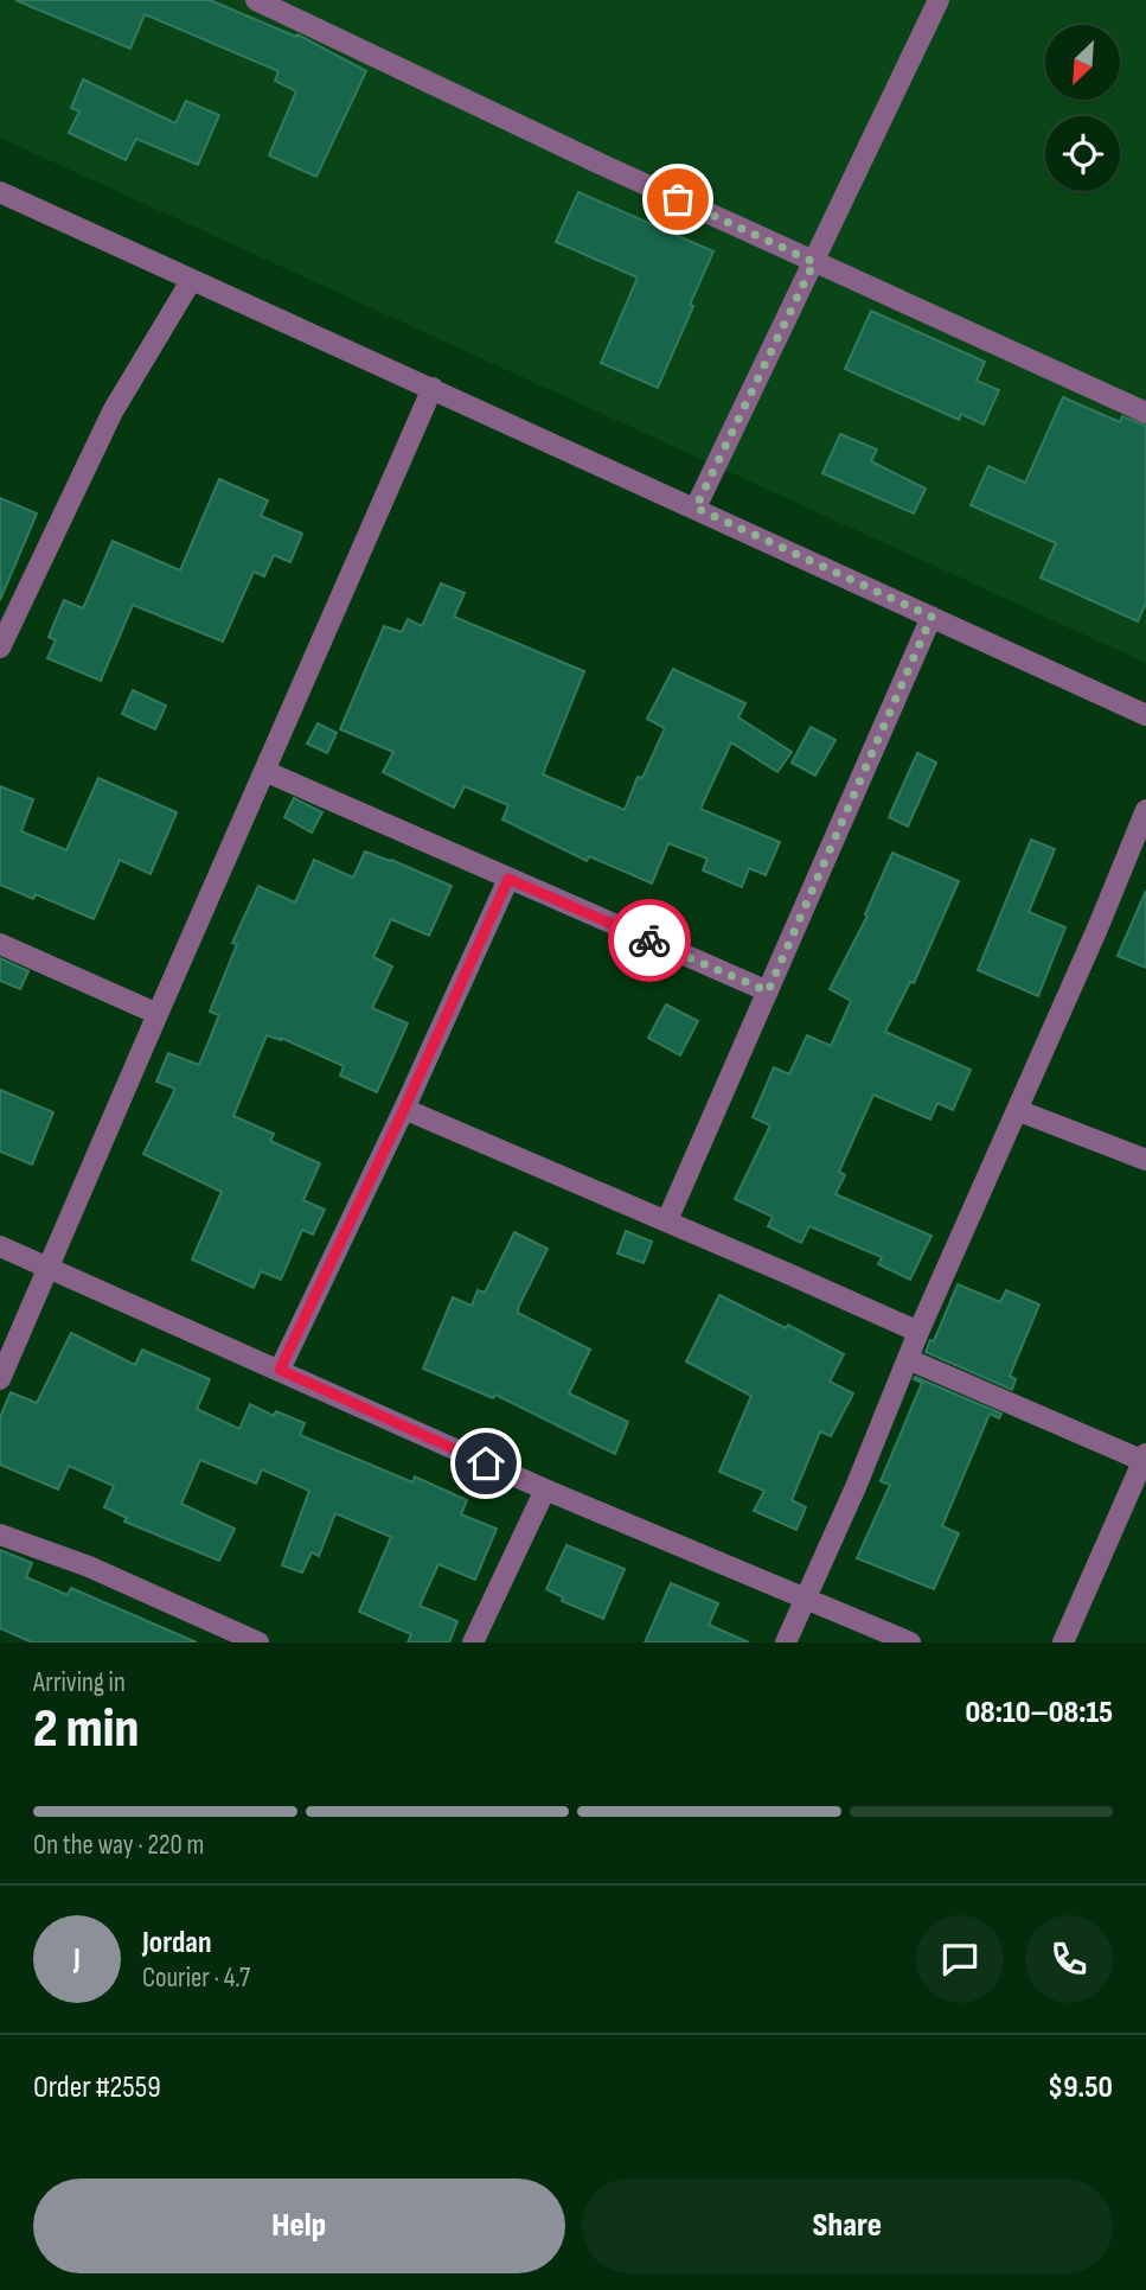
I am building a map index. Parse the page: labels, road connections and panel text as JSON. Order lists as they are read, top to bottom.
{
  "north": "bottom left",
  "page": {
    "heading": ["2 min", "Arriving in", "08:10–08:15"],
    "panel": [
      "Jordan",
      "Courier · 4.7",
      "Order #2559",
      "$9.50"
    ],
    "bar": "On the way · 220 m",
    "round": "J",
    "buttons": ["Help", "Share"]
  }
}
